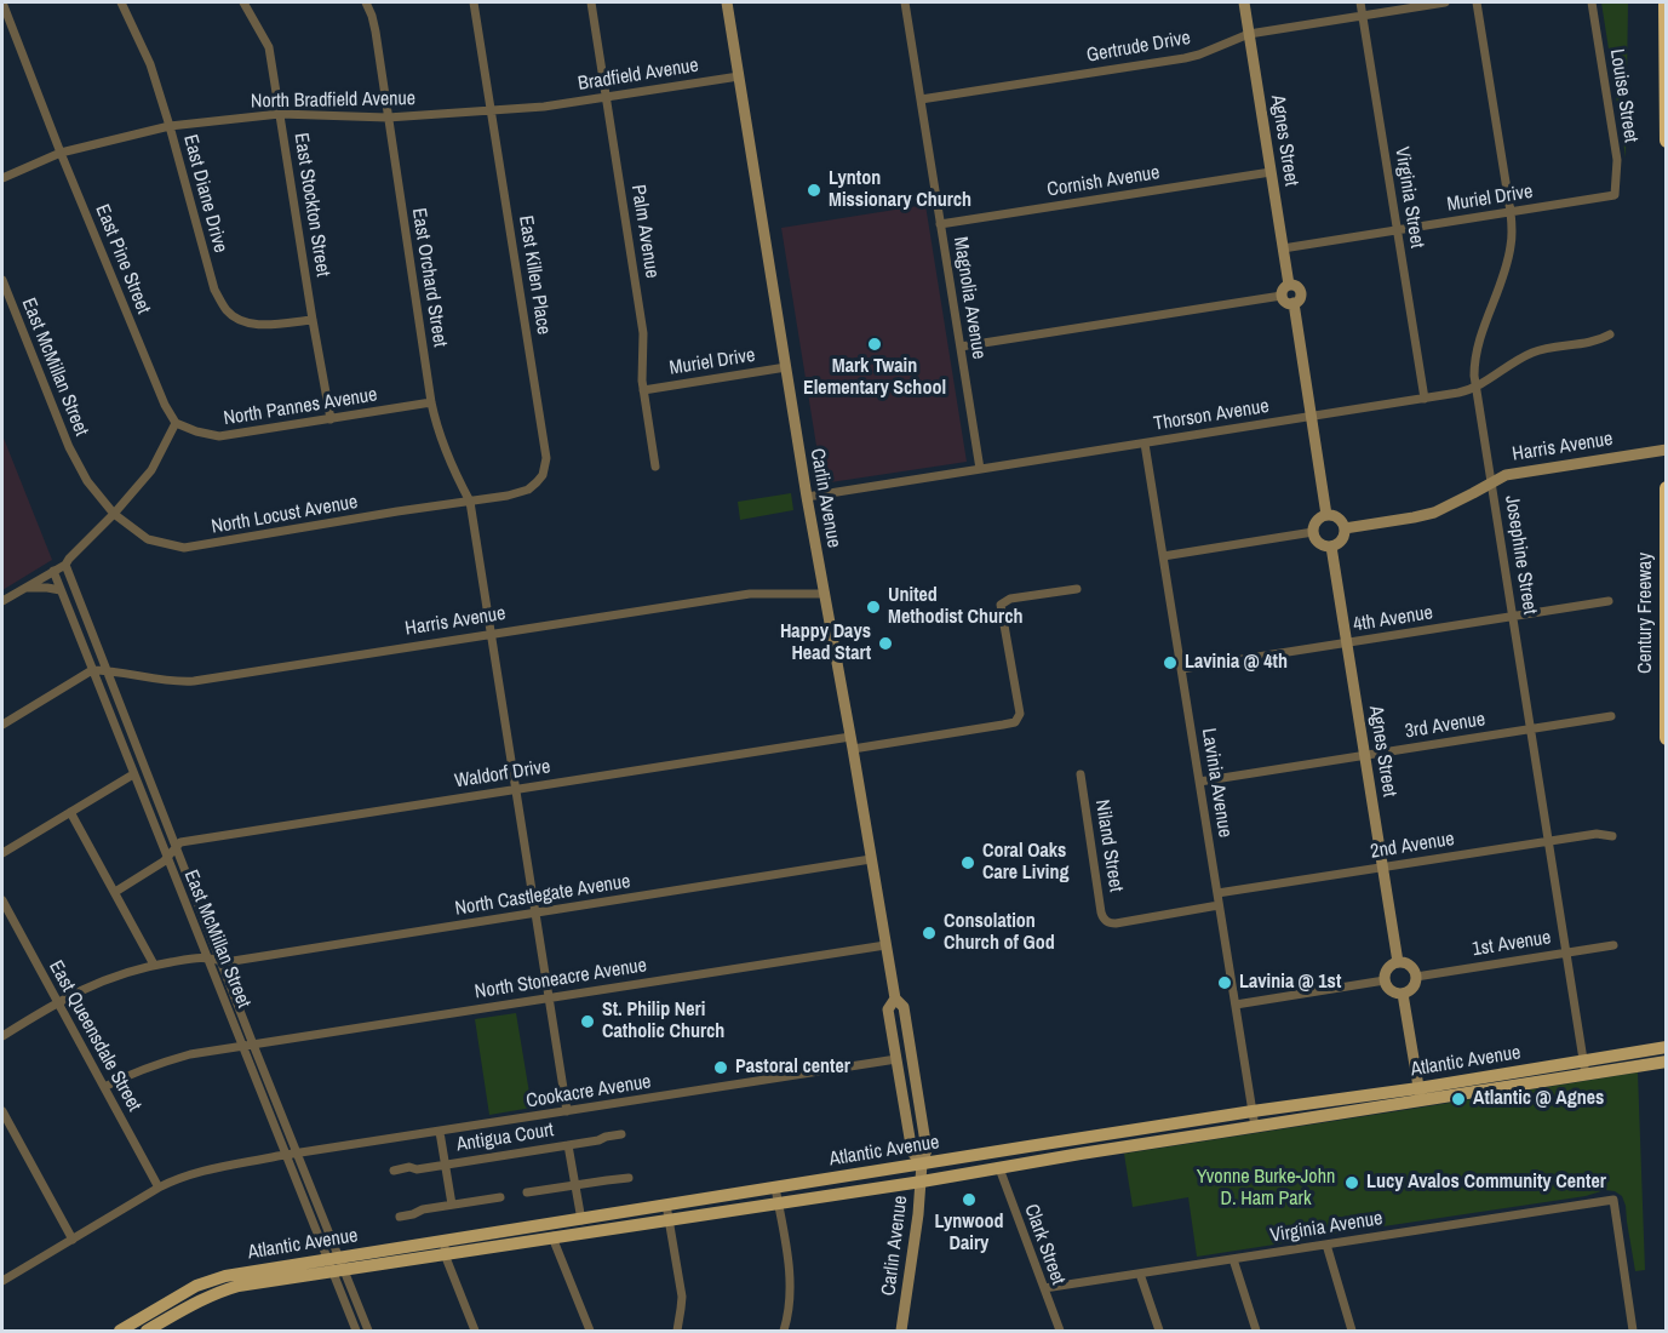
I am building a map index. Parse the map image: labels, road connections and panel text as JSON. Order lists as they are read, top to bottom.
{
  "streets": {
    "highway": ["Century Freeway"],
    "main road": ["Atlantic Avenue"],
    "street": [
      "Gertrude Drive",
      "Bradfield Avenue",
      "Louise Street",
      "North Bradfield Avenue",
      "Agnes Street",
      "Cornish Avenue",
      "East Diane Drive",
      "Virginia Street",
      "Muriel Drive",
      "East Stockton Street",
      "Palm Avenue",
      "East Pine Street",
      "East Killen Place",
      "East Orchard Street",
      "Magnolia Avenue",
      "East McMillan Street",
      "North Pannes Avenue",
      "Thorson Avenue",
      "Harris Avenue",
      "Carlin Avenue",
      "North Locust Avenue",
      "Josephine Street",
      "4th Avenue",
      "3rd Avenue",
      "Waldorf Drive",
      "Lavinia Avenue",
      "Niland Street",
      "2nd Avenue",
      "North Castlegate Avenue",
      "1st Avenue",
      "North Stoneacre Avenue",
      "East Queensdale Street",
      "Cookacre Avenue",
      "Antigua Court",
      "Virginia Avenue",
      "Clark Street"
    ]
  },
  "crossings": [
    ["Gertrude Drive", "Agnes Street"],
    ["Gertrude Drive", "Virginia Street"],
    ["Gertrude Drive", "Magnolia Avenue"],
    ["Bradfield Avenue", "North Bradfield Avenue"],
    ["Bradfield Avenue", "Palm Avenue"],
    ["Bradfield Avenue", "Carlin Avenue"],
    ["Louise Street", "Muriel Drive"],
    ["North Bradfield Avenue", "East Diane Drive"],
    ["North Bradfield Avenue", "East Stockton Street"],
    ["North Bradfield Avenue", "East Pine Street"],
    ["North Bradfield Avenue", "East Killen Place"],
    ["North Bradfield Avenue", "East Orchard Street"],
    ["Agnes Street", "Cornish Avenue"],
    ["Agnes Street", "Muriel Drive"],
    ["Agnes Street", "Harris Avenue"],
    ["Agnes Street", "4th Avenue"],
    ["Agnes Street", "3rd Avenue"],
    ["Agnes Street", "2nd Avenue"],
    ["Agnes Street", "1st Avenue"],
    ["Cornish Avenue", "Magnolia Avenue"],
    ["East Diane Drive", "East Stockton Street"],
    ["Virginia Street", "Muriel Drive"],
    ["Virginia Street", "Thorson Avenue"],
    ["Muriel Drive", "Palm Avenue"],
    ["Muriel Drive", "Carlin Avenue"],
    ["Muriel Drive", "Josephine Street"],
    ["East Stockton Street", "North Pannes Avenue"],
    ["East Pine Street", "North Pannes Avenue"],
    ["East Killen Place", "East Orchard Street"],
    ["East Killen Place", "North Locust Avenue"],
    ["East Orchard Street", "North Pannes Avenue"],
    ["East Orchard Street", "Harris Avenue"],
    ["East Orchard Street", "North Locust Avenue"],
    ["East Orchard Street", "Waldorf Drive"],
    ["East Orchard Street", "North Castlegate Avenue"],
    ["East Orchard Street", "North Stoneacre Avenue"],
    ["East Orchard Street", "Cookacre Avenue"],
    ["Magnolia Avenue", "Thorson Avenue"],
    ["East McMillan Street", "Harris Avenue"],
    ["East McMillan Street", "North Locust Avenue"],
    ["East McMillan Street", "Waldorf Drive"],
    ["East McMillan Street", "North Castlegate Avenue"],
    ["East McMillan Street", "North Stoneacre Avenue"],
    ["East McMillan Street", "Atlantic Avenue"],
    ["East McMillan Street", "Cookacre Avenue"],
    ["Thorson Avenue", "Carlin Avenue"],
    ["Thorson Avenue", "Josephine Street"],
    ["Thorson Avenue", "Lavinia Avenue"],
    ["Harris Avenue", "Carlin Avenue"],
    ["Harris Avenue", "Josephine Street"],
    ["Carlin Avenue", "Waldorf Drive"],
    ["Carlin Avenue", "North Castlegate Avenue"],
    ["Carlin Avenue", "North Stoneacre Avenue"],
    ["Carlin Avenue", "Atlantic Avenue"],
    ["Carlin Avenue", "Cookacre Avenue"],
    ["Josephine Street", "4th Avenue"],
    ["Josephine Street", "3rd Avenue"],
    ["Josephine Street", "2nd Avenue"],
    ["Josephine Street", "1st Avenue"],
    ["Josephine Street", "Atlantic Avenue"],
    ["4th Avenue", "Lavinia Avenue"],
    ["3rd Avenue", "Lavinia Avenue"],
    ["Lavinia Avenue", "Niland Street"],
    ["Lavinia Avenue", "2nd Avenue"],
    ["Lavinia Avenue", "Atlantic Avenue"],
    ["North Stoneacre Avenue", "East Queensdale Street"],
    ["East Queensdale Street", "Cookacre Avenue"],
    ["Atlantic Avenue", "Clark Street"],
    ["Virginia Avenue", "Clark Street"]
  ],
  "parks": ["Yvonne Burke-John D. Ham Park"],
  "places": [
    "Lynton Missionary Church",
    "Mark Twain Elementary School",
    "United Methodist Church",
    "Happy Days Head Start",
    "Lavinia @ 4th",
    "Coral Oaks Care Living",
    "Consolation Church of God",
    "Lavinia @ 1st",
    "St. Philip Neri Catholic Church",
    "Pastoral center",
    "Atlantic @ Agnes",
    "Lucy Avalos Community Center",
    "Lynwood Dairy"
  ]
}
